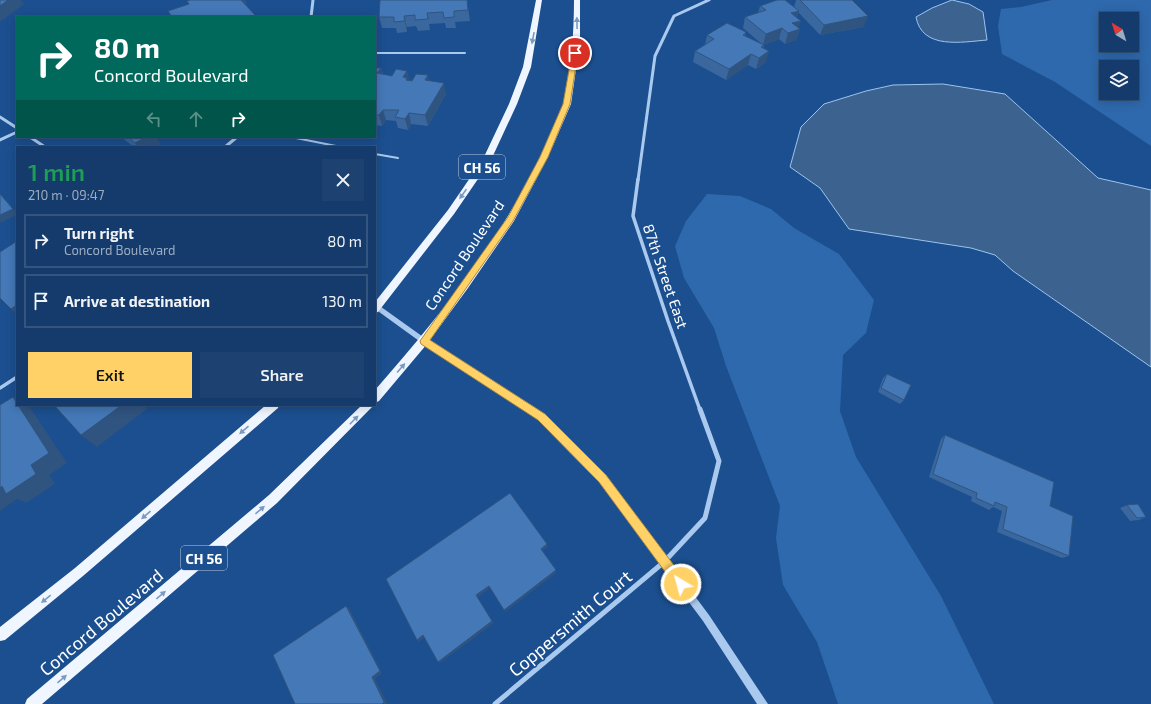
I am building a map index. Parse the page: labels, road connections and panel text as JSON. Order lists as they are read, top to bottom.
{
  "streets": {
    "main road": ["CH 56", "Concord Boulevard"],
    "street": ["87th Street East", "Coppersmith Court"]
  },
  "crossings": [
    ["87th Street East", "Coppersmith Court"]
  ],
  "north": "top left",
  "page": {
    "turn": ["80 m", "Concord Boulevard"],
    "heading": ["1 min", "210 m · 09:47"],
    "list": [
      {
        "name": "Turn right",
        "note": "Concord Boulevard",
        "value": "80 m"
      },
      {
        "name": "Arrive at destination",
        "value": "130 m"
      }
    ],
    "buttons": ["Exit", "Share"]
  }
}
